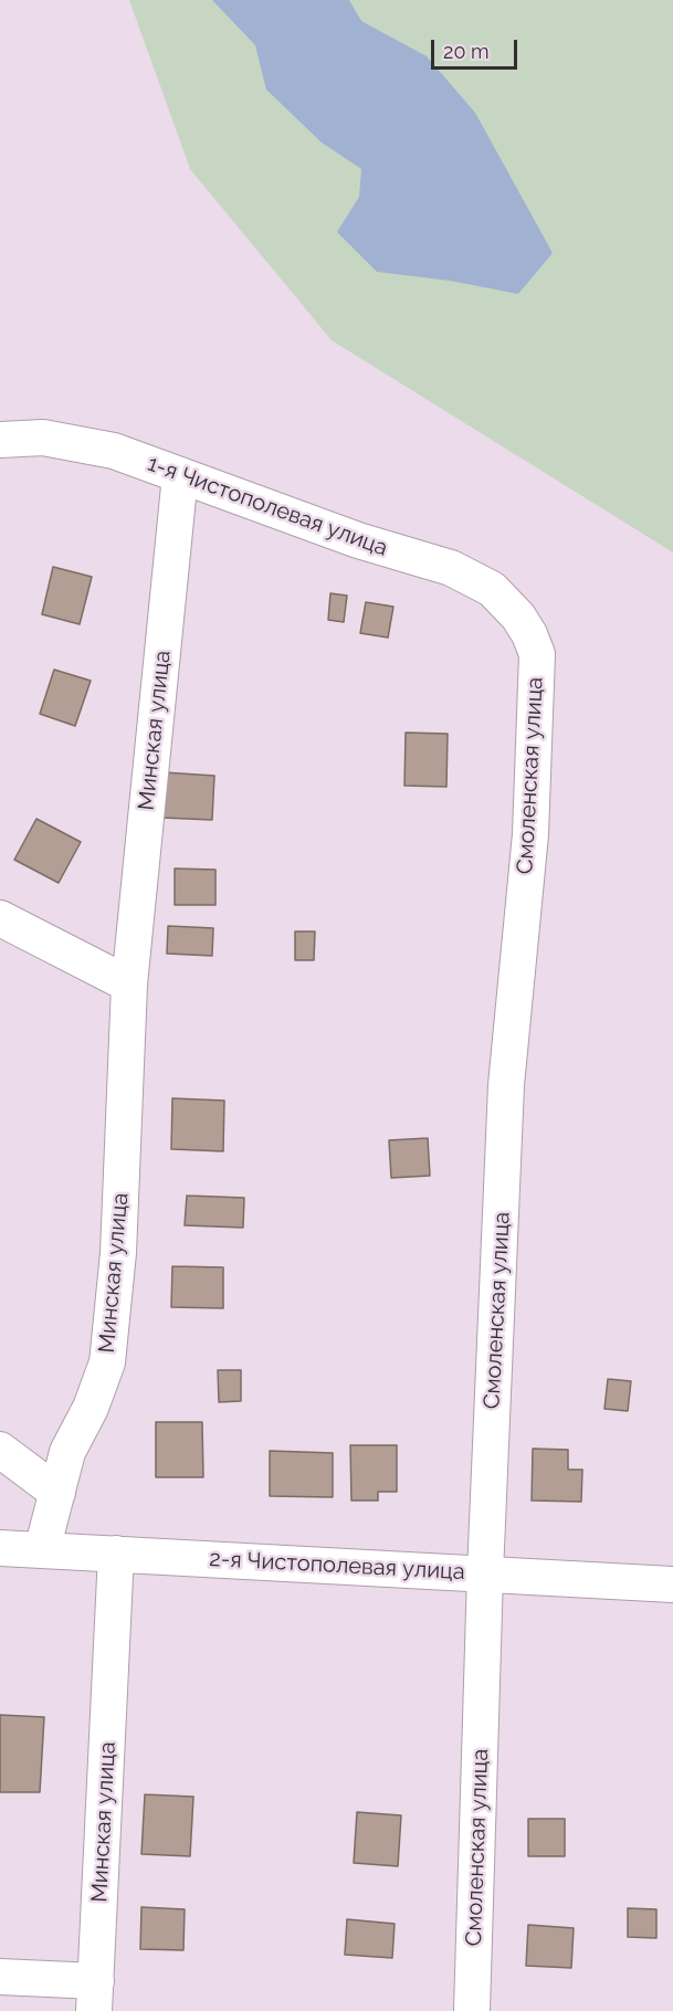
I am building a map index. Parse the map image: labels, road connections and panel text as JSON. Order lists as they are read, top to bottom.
{
  "streets": {
    "street": [
      "1-я Чистополевая улица",
      "Минская улица",
      "Смоленская улица",
      "2-я Чистополевая улица"
    ]
  },
  "crossings": [
    ["1-я Чистополевая улица", "Минская улица"],
    ["1-я Чистополевая улица", "Смоленская улица"],
    ["Минская улица", "2-я Чистополевая улица"],
    ["Смоленская улица", "2-я Чистополевая улица"]
  ],
  "scale_bar": "20 m"
}
